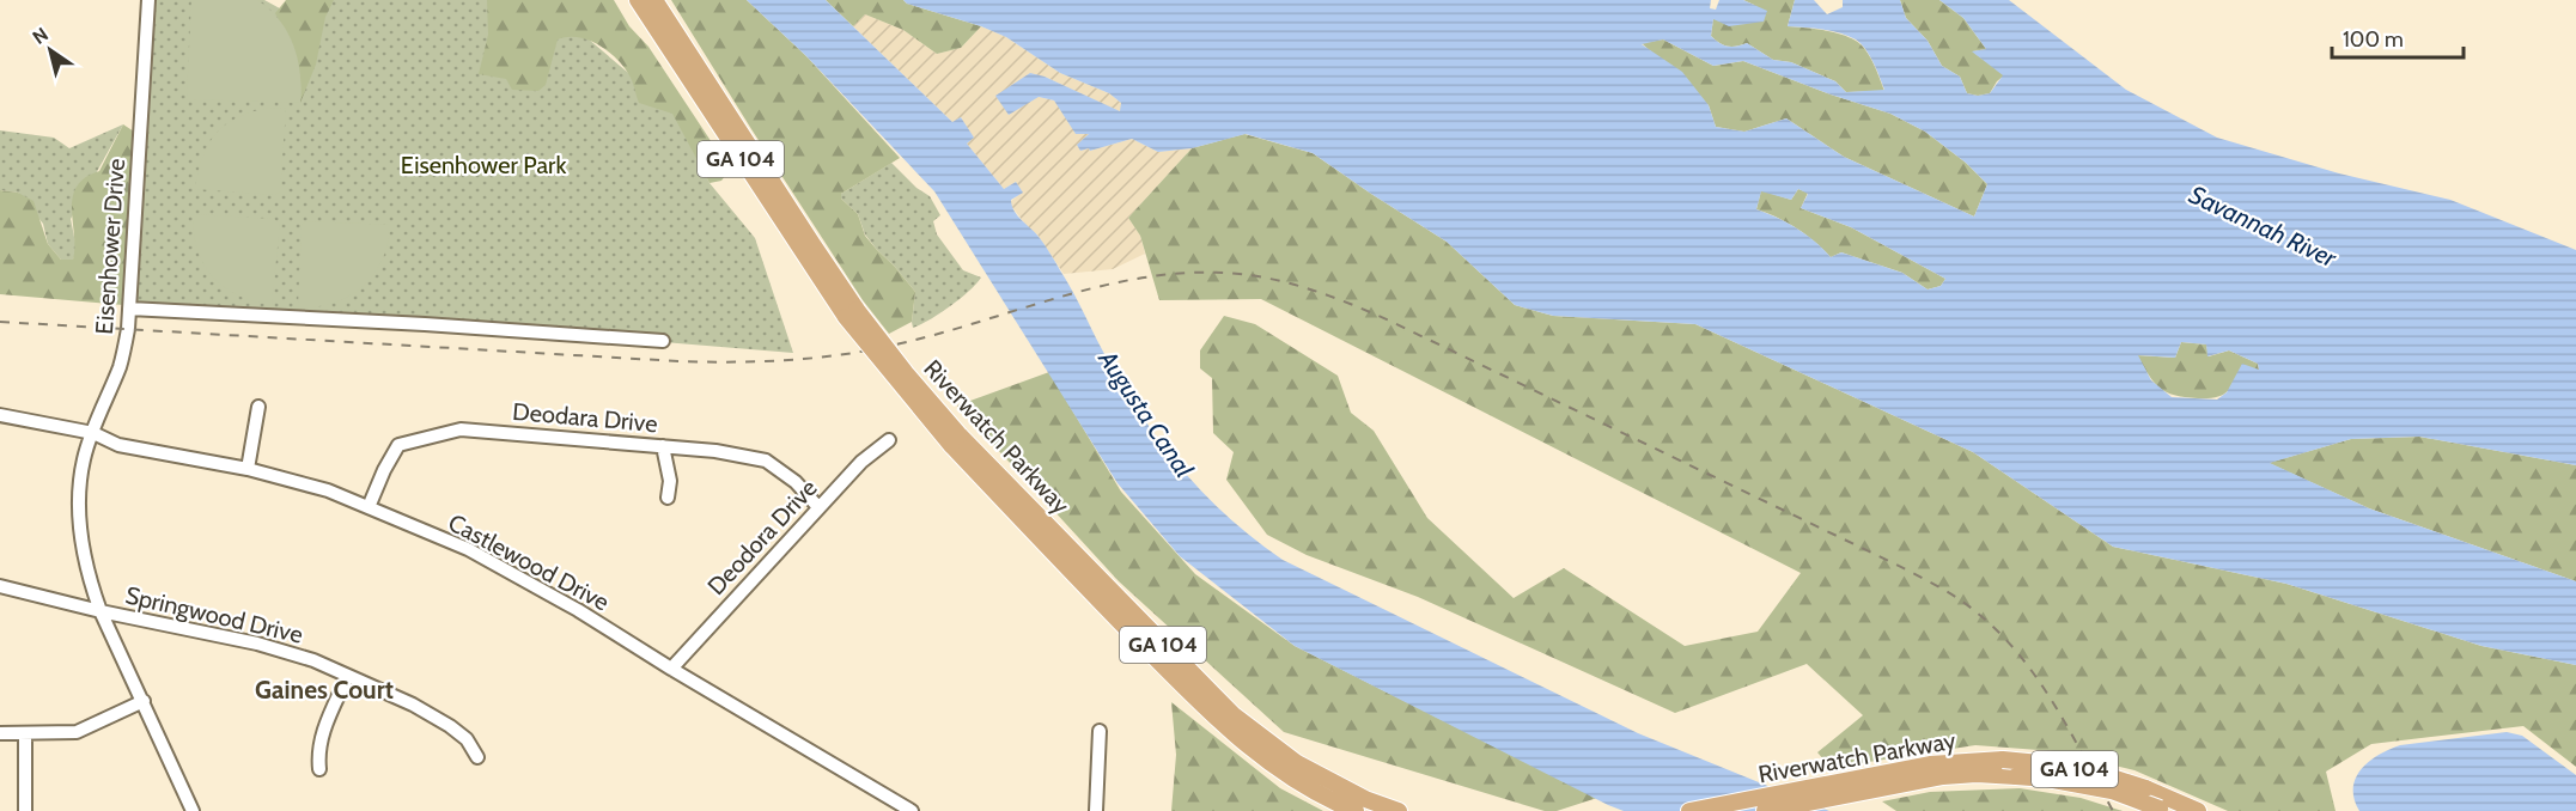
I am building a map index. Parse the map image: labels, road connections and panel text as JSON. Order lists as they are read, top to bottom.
{
  "streets": {
    "main road": ["GA 104", "Riverwatch Parkway"],
    "street": [
      "Eisenhower Drive",
      "Deodara Drive",
      "Deodora Drive",
      "Castlewood Drive",
      "Springwood Drive"
    ]
  },
  "crossings": [
    ["Eisenhower Drive", "Castlewood Drive"],
    ["Eisenhower Drive", "Springwood Drive"],
    ["Deodara Drive", "Deodora Drive"],
    ["Deodara Drive", "Castlewood Drive"],
    ["Deodora Drive", "Castlewood Drive"]
  ],
  "districts": ["Gaines Court"],
  "water": ["Savannah River", "Augusta Canal"],
  "parks": ["Eisenhower Park"],
  "scale_bar": "100 m",
  "north": "top left"
}
